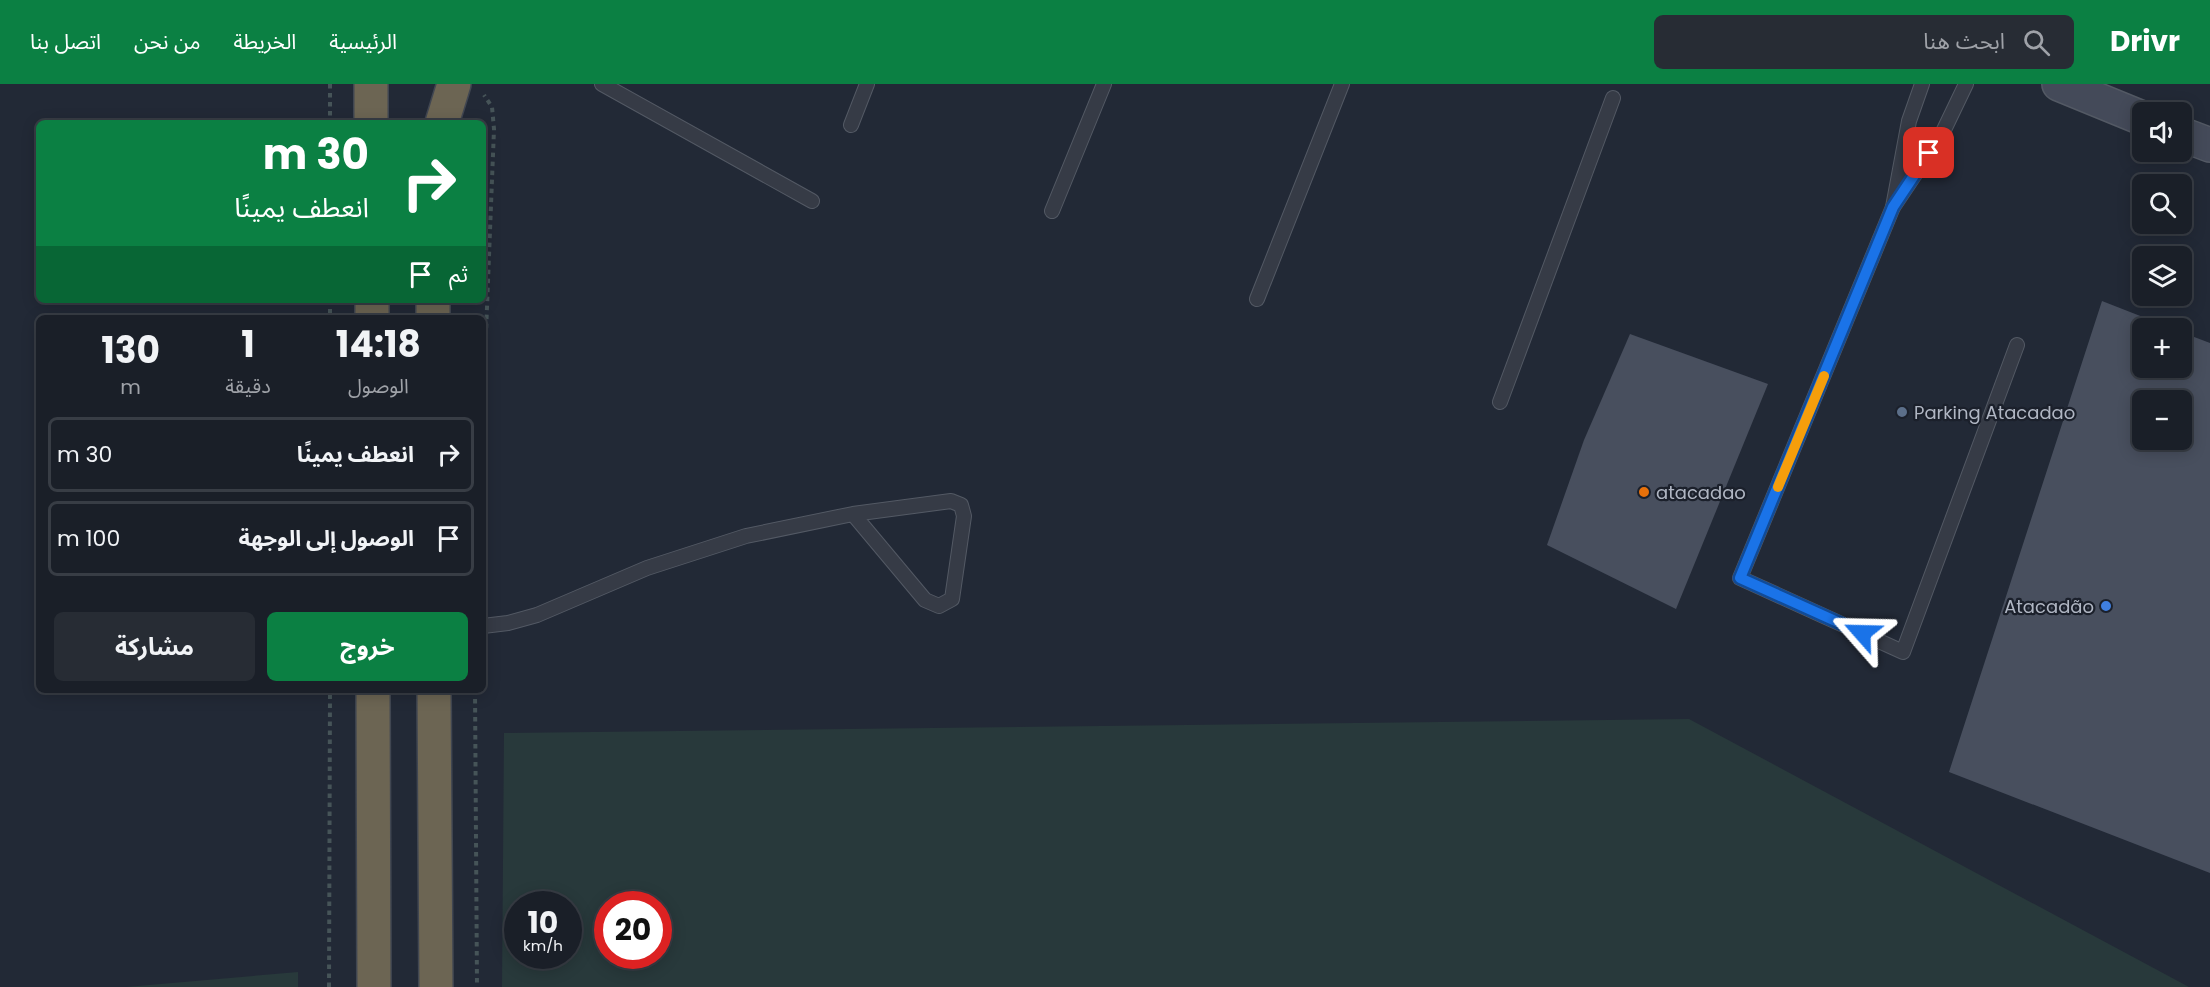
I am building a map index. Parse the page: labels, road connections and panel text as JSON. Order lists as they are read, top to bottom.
{
  "places": ["Parking Atacadao", "atacadao", "Atacadão"],
  "page": {
    "header": "Drivr",
    "search": "ابحث هنا",
    "nav": [
      "الرئيسية",
      "الخريطة",
      "من نحن",
      "اتصل بنا"
    ],
    "map_buttons": ["+", "−"],
    "turn": ["30 m", "انعطف يمينًا"],
    "then": "ثم",
    "eta": [
      "14:18",
      "الوصول",
      "1",
      "دقيقة",
      "130",
      "m"
    ],
    "list": [
      {
        "name": "انعطف يمينًا",
        "value": "30 m"
      },
      {
        "name": "الوصول إلى الوجهة",
        "value": "100 m"
      }
    ],
    "buttons": ["خروج", "مشاركة"],
    "speed": "10 km/h",
    "limit": "20"
  }
}
